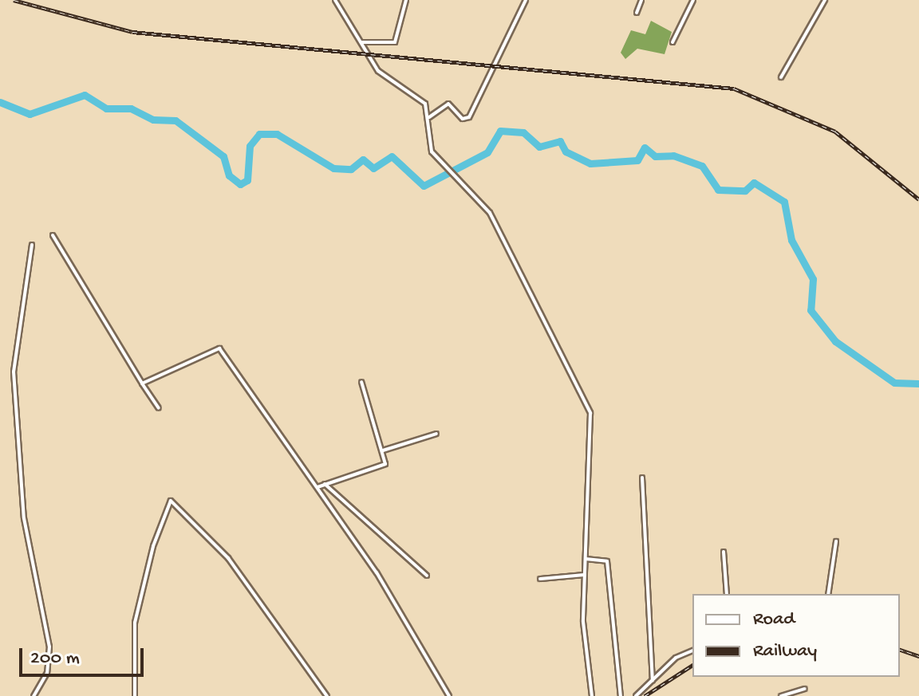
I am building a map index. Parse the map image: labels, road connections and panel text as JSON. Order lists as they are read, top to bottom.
{
  "legend": ["Road", "Railway"],
  "scale_bar": "200 m"
}
